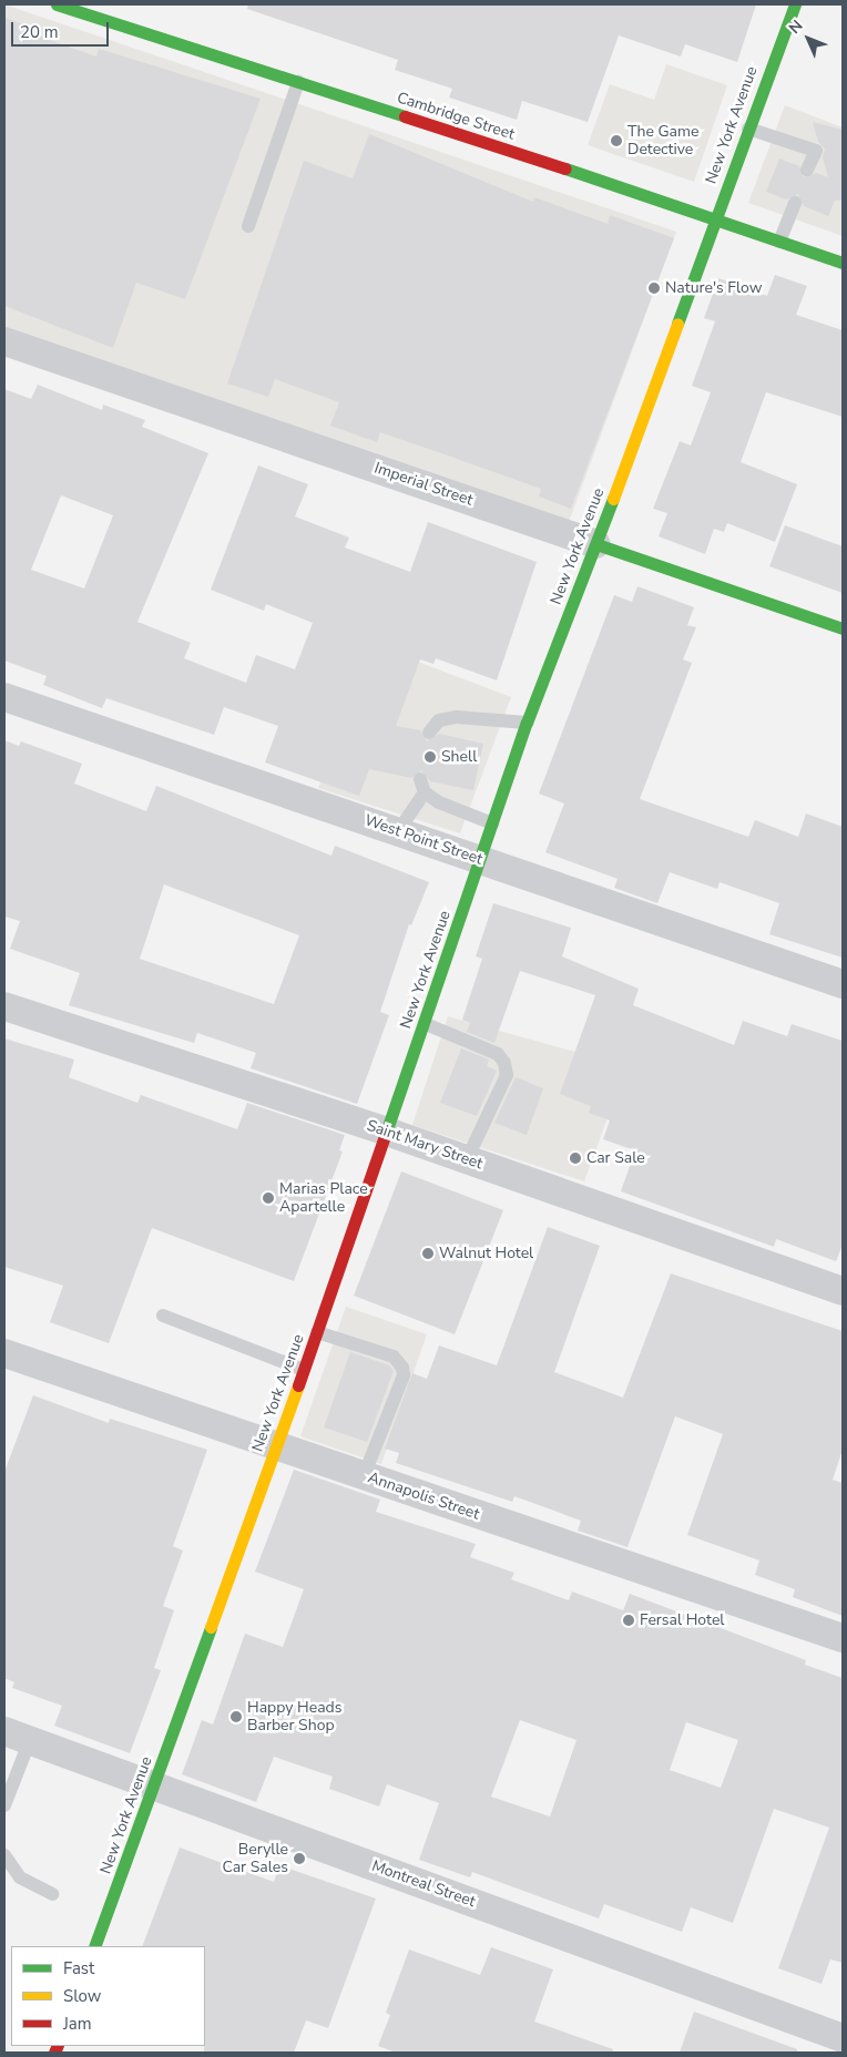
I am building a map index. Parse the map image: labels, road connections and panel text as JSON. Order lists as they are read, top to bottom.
{
  "streets": {
    "street": [
      "Cambridge Street",
      "New York Avenue",
      "Imperial Street",
      "West Point Street",
      "Saint Mary Street",
      "Annapolis Street",
      "Montreal Street"
    ]
  },
  "crossings": [
    ["Cambridge Street", "New York Avenue"],
    ["New York Avenue", "Imperial Street"],
    ["New York Avenue", "West Point Street"],
    ["New York Avenue", "Saint Mary Street"],
    ["New York Avenue", "Annapolis Street"],
    ["New York Avenue", "Montreal Street"]
  ],
  "places": [
    "The Game Detective",
    "Nature's Flow",
    "Shell",
    "Car Sale",
    "Marias Place Apartelle",
    "Walnut Hotel",
    "Fersal Hotel",
    "Happy Heads Barber Shop",
    "Berylle Car Sales"
  ],
  "legend": ["Fast", "Slow", "Jam"],
  "scale_bar": "20 m",
  "north": "top left"
}
